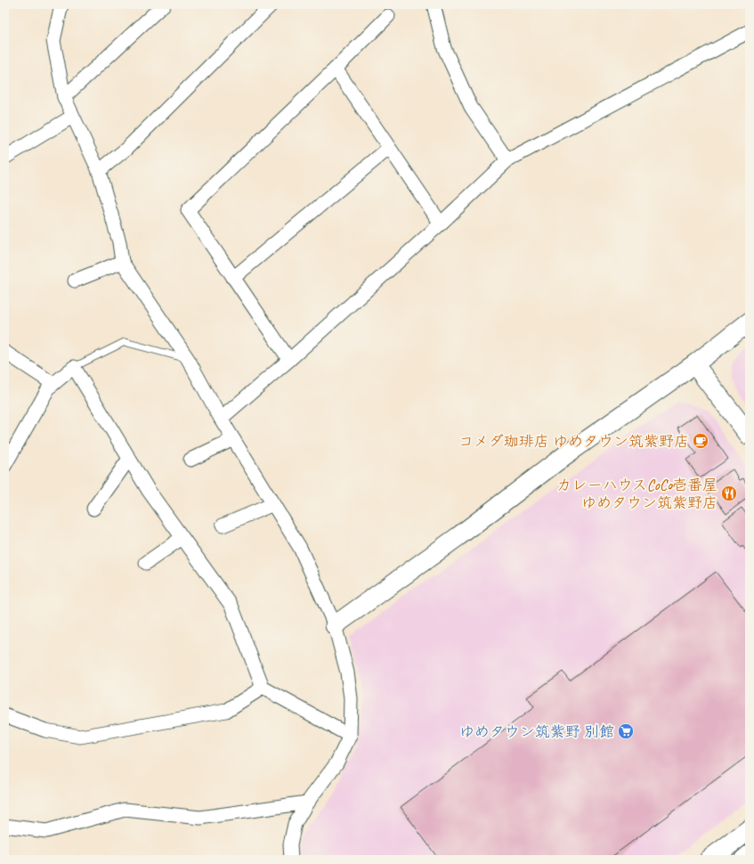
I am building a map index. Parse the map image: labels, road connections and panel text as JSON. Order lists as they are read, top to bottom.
{
  "places": {
    "cafe": ["コメダ珈琲店 ゆめタウン筑紫野店"],
    "restaurant": ["カレーハウスCoCo壱番屋 ゆめタウン筑紫野店"],
    "supermarket": ["ゆめタウン筑紫野 別館"]
  }
}
